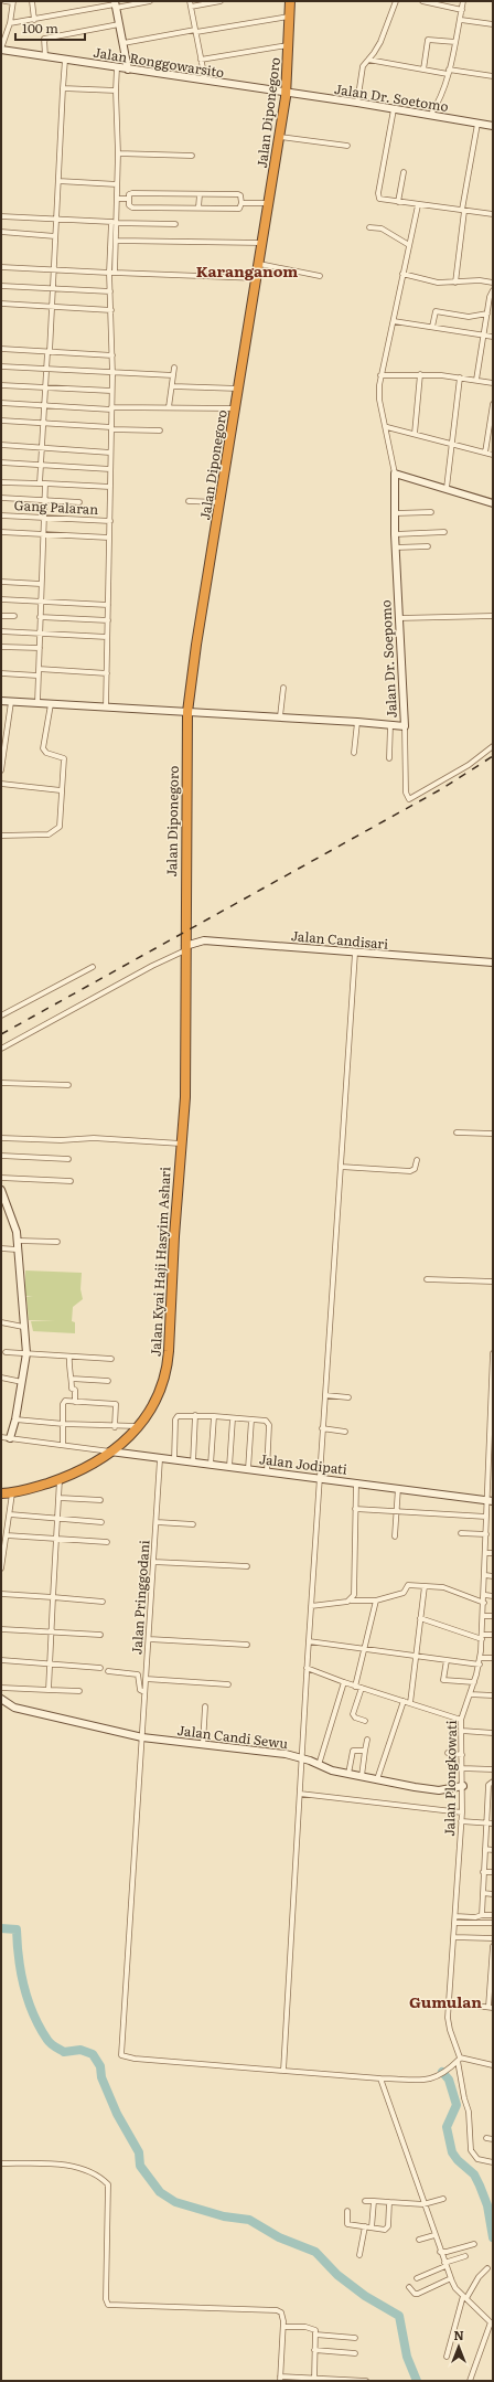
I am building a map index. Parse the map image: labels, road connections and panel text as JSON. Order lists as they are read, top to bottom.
{
  "streets": {
    "highway": ["Jalan Diponegoro", "Jalan Kyai Haji Hasyim Ashari"],
    "street": [
      "Jalan Ronggowarsito",
      "Jalan Dr. Soetomo",
      "Gang Palaran",
      "Jalan Dr. Soepomo",
      "Jalan Candisari",
      "Jalan Jodipati",
      "Jalan Pringgodani",
      "Jalan Candi Sewu",
      "Jalan Plongkowati"
    ]
  },
  "crossings": [
    ["Jalan Ronggowarsito", "Jalan Dr. Soetomo"],
    ["Jalan Ronggowarsito", "Jalan Diponegoro"],
    ["Jalan Dr. Soetomo", "Jalan Diponegoro"],
    ["Jalan Diponegoro", "Jalan Dr. Soepomo"],
    ["Jalan Diponegoro", "Jalan Kyai Haji Hasyim Ashari"],
    ["Jalan Candisari", "Jalan Kyai Haji Hasyim Ashari"],
    ["Jalan Kyai Haji Hasyim Ashari", "Jalan Jodipati"],
    ["Jalan Jodipati", "Jalan Pringgodani"],
    ["Jalan Jodipati", "Jalan Plongkowati"],
    ["Jalan Pringgodani", "Jalan Candi Sewu"],
    ["Jalan Candi Sewu", "Jalan Plongkowati"]
  ],
  "districts": ["Karanganom", "Gumulan"],
  "scale_bar": "100 m",
  "north": "top"
}
